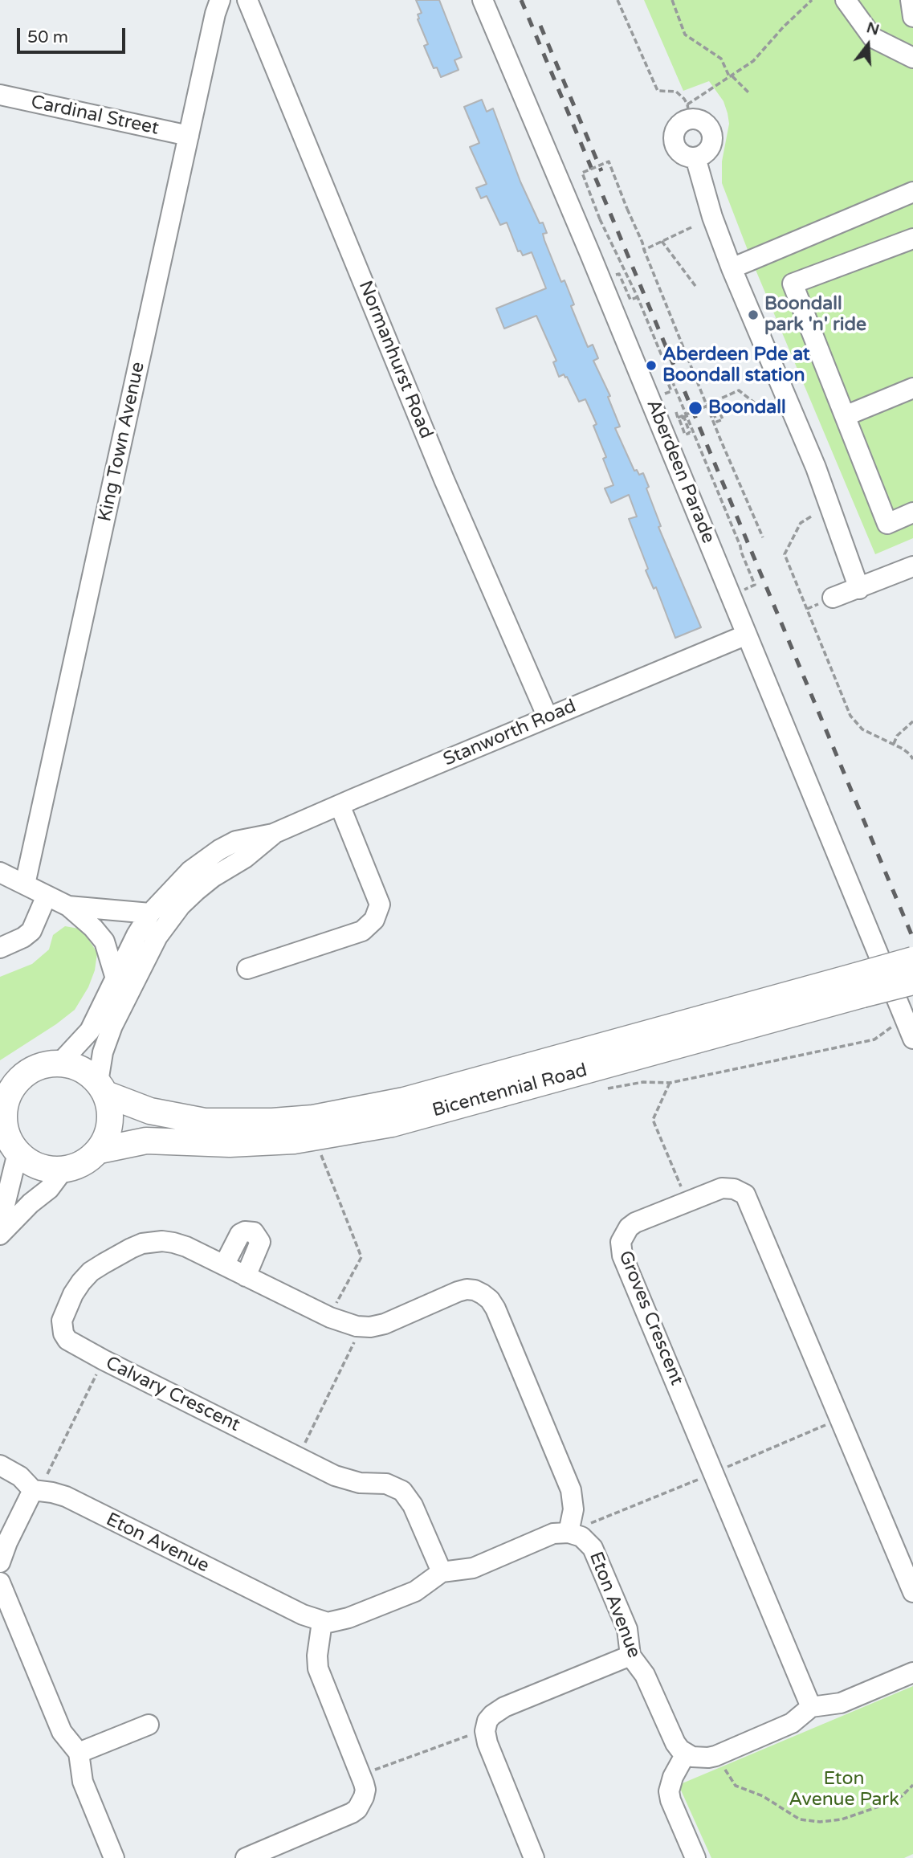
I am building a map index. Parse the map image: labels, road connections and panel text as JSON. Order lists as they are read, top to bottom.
{
  "streets": {
    "main road": ["Bicentennial Road"],
    "street": [
      "Cardinal Street",
      "Normanhurst Road",
      "King Town Avenue",
      "Aberdeen Parade",
      "Stanworth Road",
      "Groves Crescent",
      "Calvary Crescent",
      "Eton Avenue"
    ]
  },
  "crossings": [
    ["Cardinal Street", "King Town Avenue"],
    ["Normanhurst Road", "Stanworth Road"],
    ["Aberdeen Parade", "Stanworth Road"],
    ["Stanworth Road", "Bicentennial Road"],
    ["Calvary Crescent", "Eton Avenue"]
  ],
  "parks": ["Eton Avenue Park"],
  "places": ["Boondall park 'n' ride", "Aberdeen Pde at Boondall station", "Boondall"],
  "scale_bar": "50 m",
  "north": "top"
}
